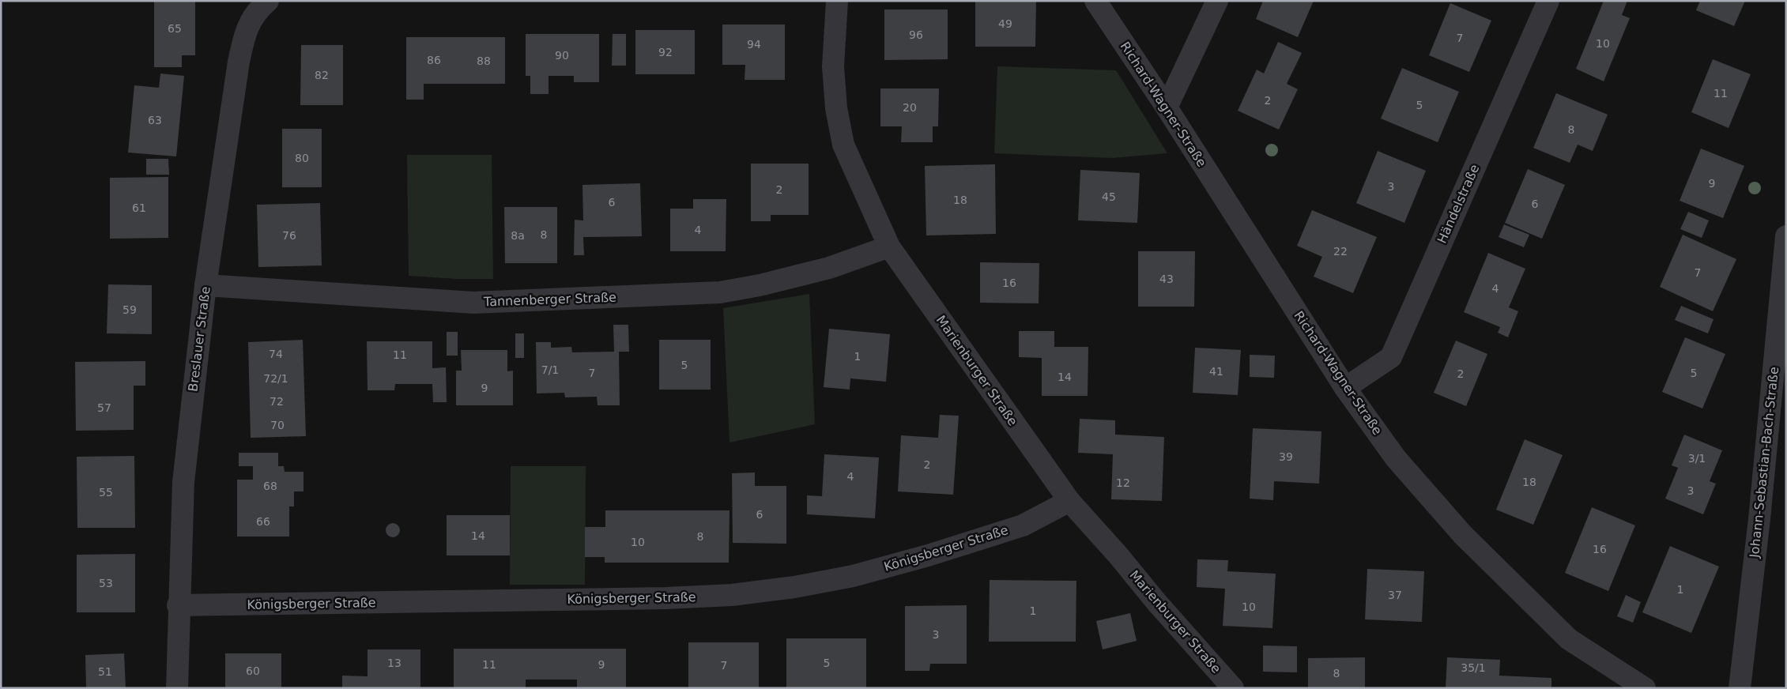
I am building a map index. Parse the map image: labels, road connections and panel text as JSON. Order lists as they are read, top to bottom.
{
  "streets": {
    "street": [
      "Richard-Wagner-Straße",
      "Händelstraße",
      "Tannenberger Straße",
      "Breslauer Straße",
      "Marienburger Straße",
      "Johann-Sebastian-Bach-Straße",
      "Königsberger Straße"
    ]
  },
  "crossings": [
    ["Richard-Wagner-Straße", "Händelstraße"],
    ["Tannenberger Straße", "Breslauer Straße"],
    ["Tannenberger Straße", "Marienburger Straße"],
    ["Breslauer Straße", "Königsberger Straße"],
    ["Marienburger Straße", "Königsberger Straße"]
  ],
  "house_numbers": [
    "49",
    "65",
    "96",
    "7",
    "10",
    "94",
    "92",
    "90",
    "86",
    "88",
    "82",
    "11",
    "2",
    "5",
    "20",
    "63",
    "8",
    "80",
    "9",
    "3",
    "2",
    "45",
    "18",
    "6",
    "6",
    "61",
    "4",
    "8",
    "76",
    "8a",
    "22",
    "7",
    "43",
    "16",
    "4",
    "59",
    "74",
    "11",
    "1",
    "5",
    "7/1",
    "41",
    "7",
    "5",
    "2",
    "14",
    "72/1",
    "9",
    "72",
    "57",
    "70",
    "39",
    "3/1",
    "2",
    "4",
    "18",
    "12",
    "68",
    "3",
    "55",
    "6",
    "66",
    "14",
    "8",
    "10",
    "16",
    "53",
    "1",
    "37",
    "10",
    "1",
    "3",
    "13",
    "5",
    "11",
    "9",
    "7",
    "35/1",
    "60",
    "51",
    "8"
  ]
}
